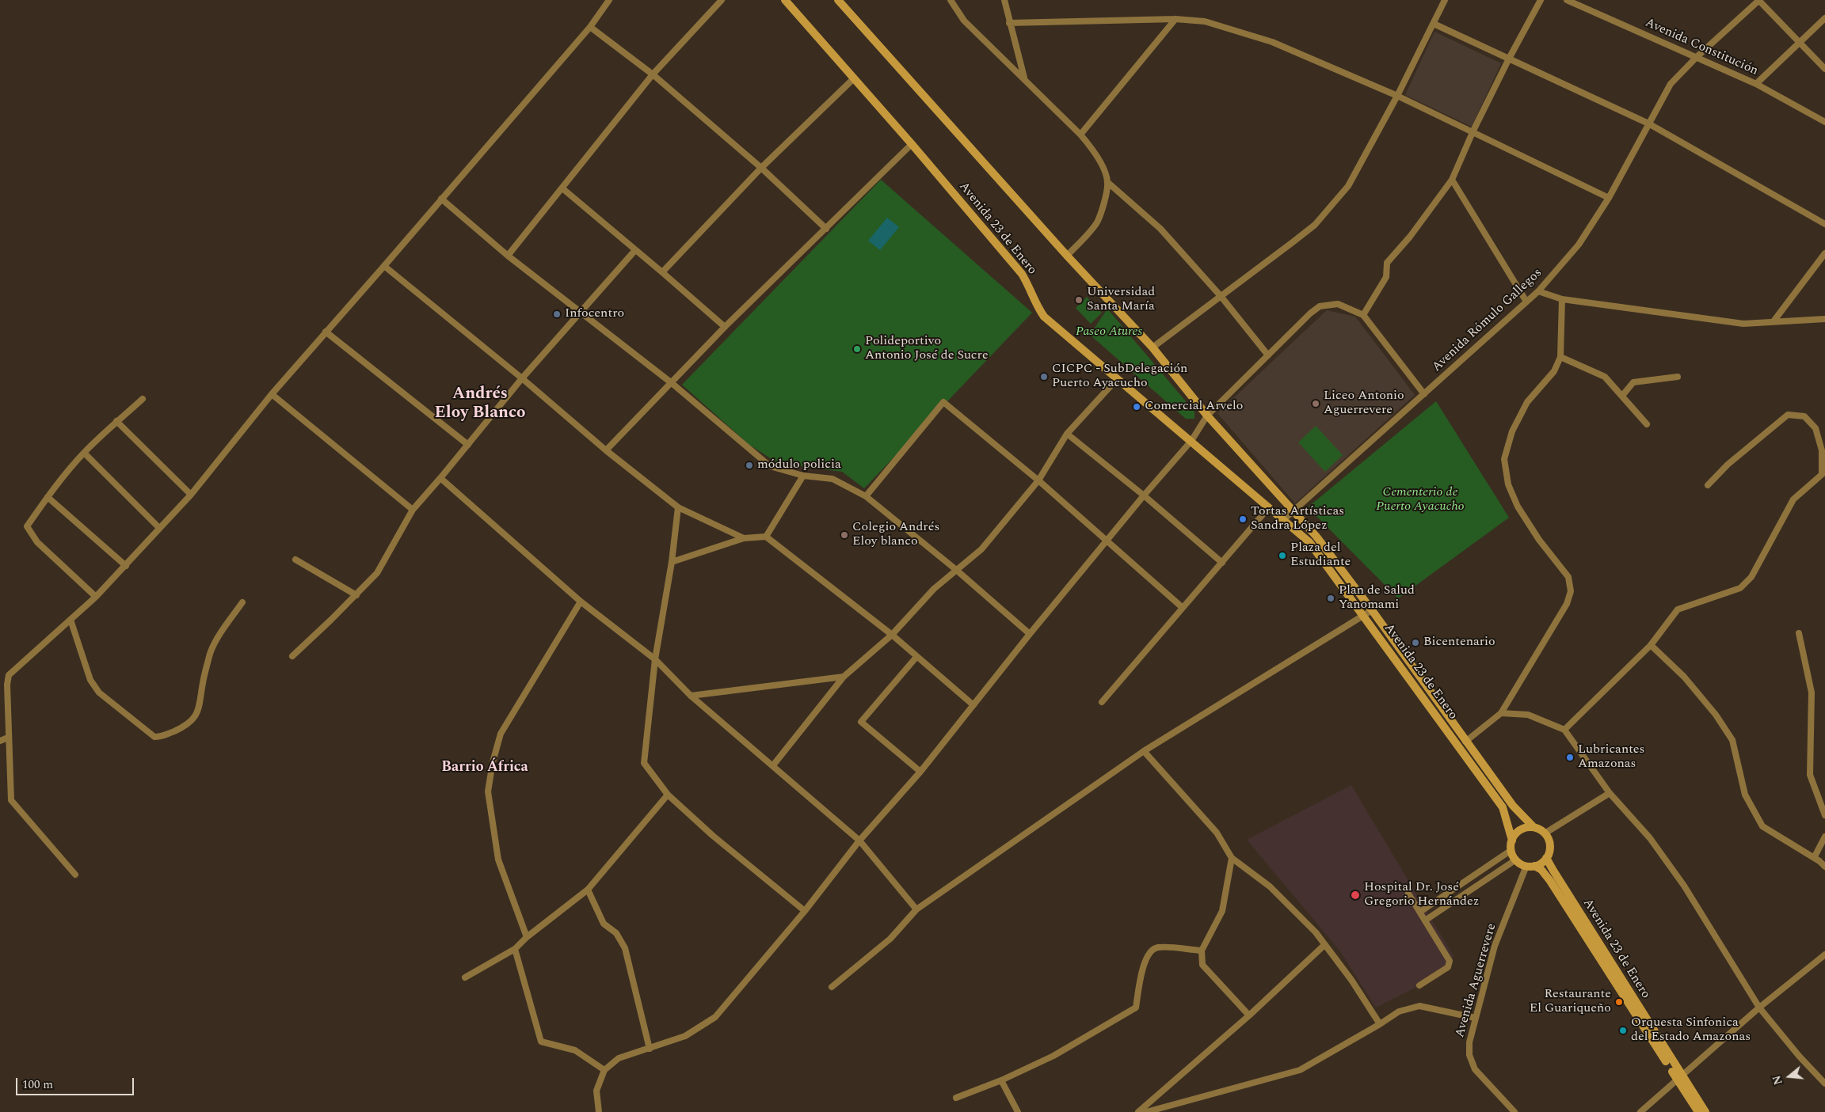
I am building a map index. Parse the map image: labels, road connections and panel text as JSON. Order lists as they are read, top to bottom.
{
  "streets": {
    "main road": ["Avenida 23 de Enero"],
    "street": ["Avenida Constitución", "Avenida Rómulo Gallegos", "Avenida Aguerrevere"]
  },
  "crossings": [
    ["Avenida Constitución", "Avenida Rómulo Gallegos"],
    ["Avenida 23 de Enero", "Avenida Rómulo Gallegos"],
    ["Avenida 23 de Enero", "Avenida Aguerrevere"]
  ],
  "districts": ["Andrés Eloy Blanco", "Barrio África"],
  "parks": ["Paseo Atures", "Cementerio de Puerto Ayacucho"],
  "places": [
    "Universidad Santa María",
    "Infocentro",
    "Polideportivo Antonio José de Sucre",
    "CICPC - SubDelegación Puerto Ayacucho",
    "Liceo Antonio Aguerrevere",
    "Comercial Arvelo",
    "módulo policia",
    "Tortas Artísticas Sandra López",
    "Colegio Andrés Eloy blanco",
    "Plaza del Estudiante",
    "Plan de Salud Yanomami",
    "Bicentenario",
    "Lubricantes Amazonas",
    "Hospital Dr. José Gregorio Hernández",
    "Restaurante El Guariqueño",
    "Orquesta Sinfonica del Estado Amazonas"
  ],
  "scale_bar": "100 m",
  "north": "left"
}
